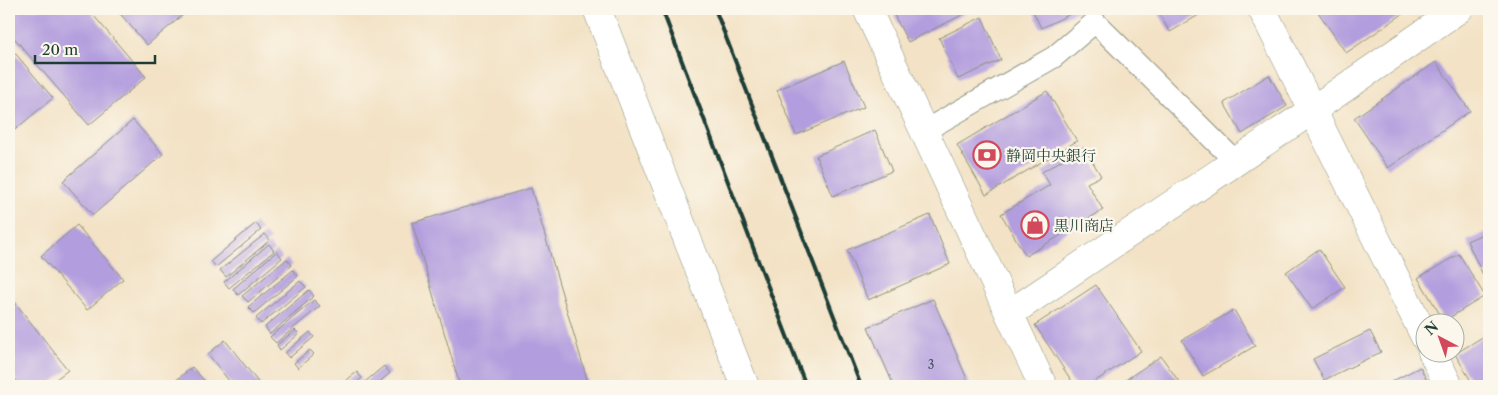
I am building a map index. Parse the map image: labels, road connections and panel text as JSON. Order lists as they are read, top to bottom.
{
  "places": {
    "bank": ["静岡中央銀行"],
    "shop": ["黒川商店"]
  },
  "house_numbers": ["3"],
  "scale_bar": "20 m",
  "north": "top left"
}
